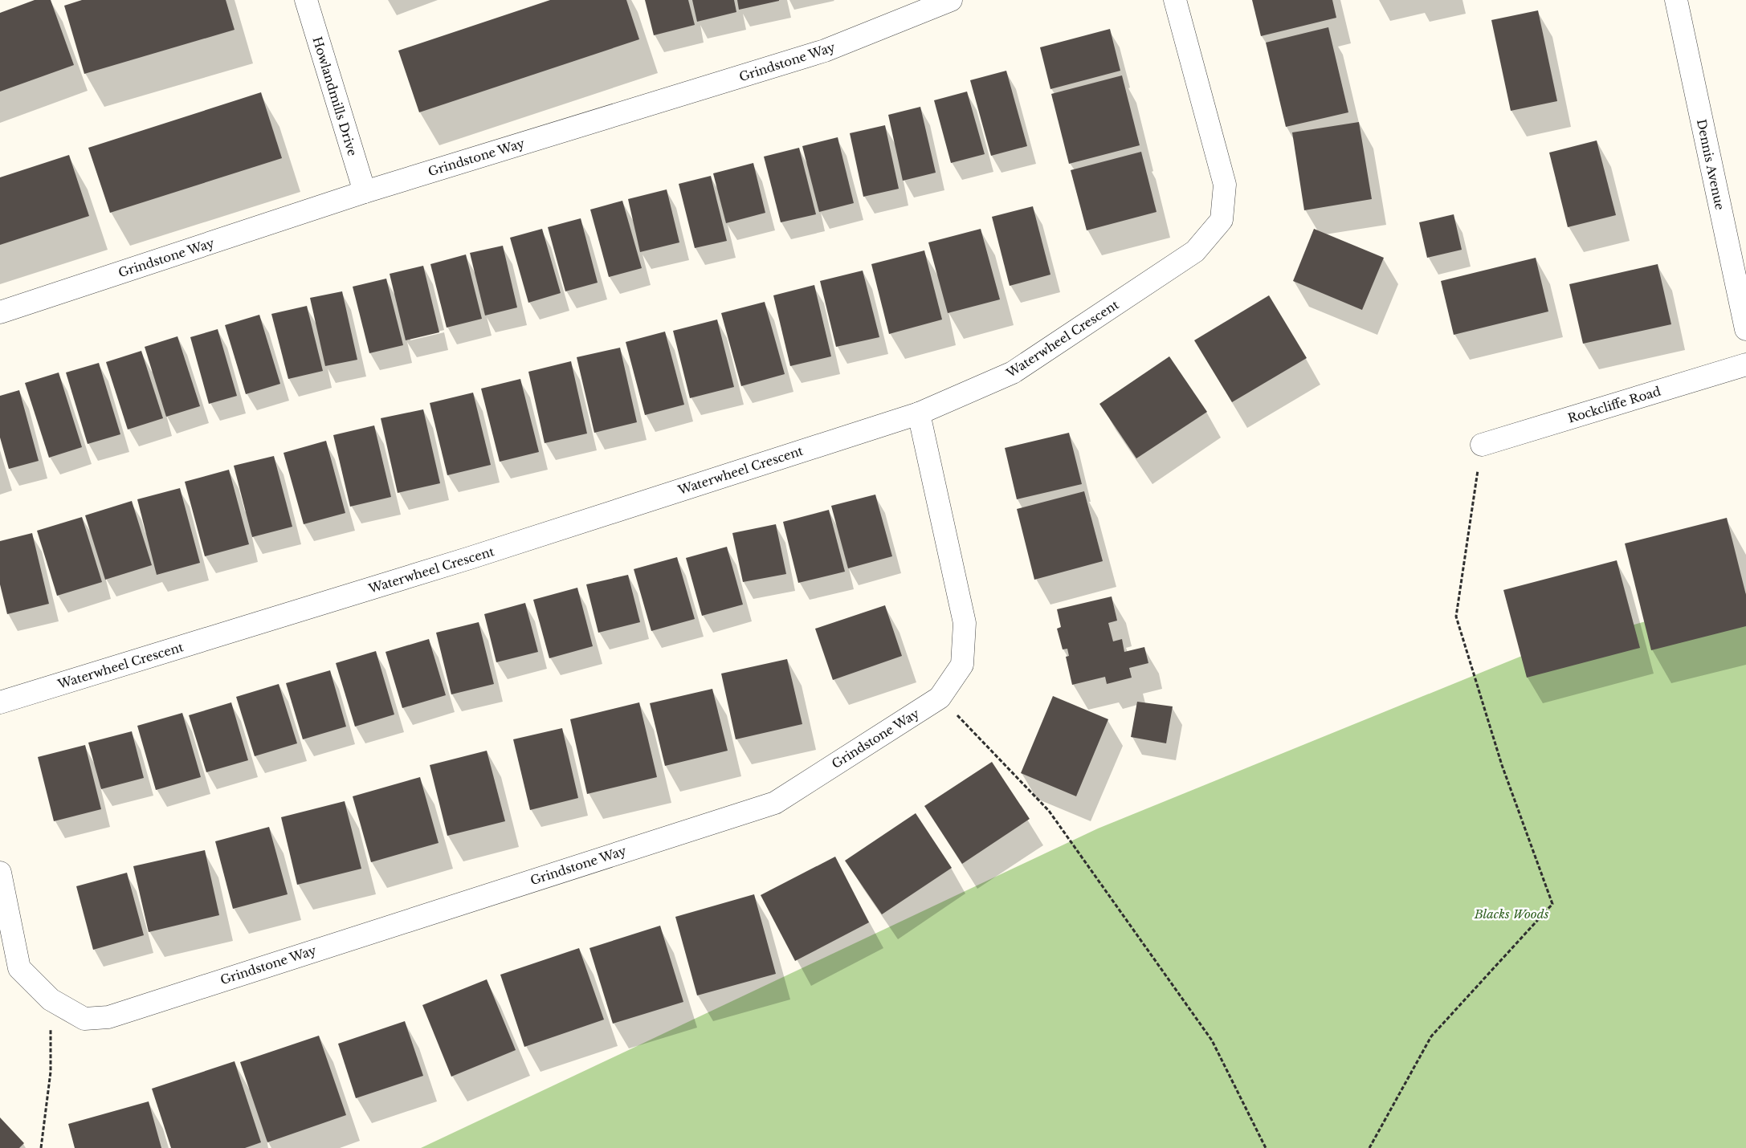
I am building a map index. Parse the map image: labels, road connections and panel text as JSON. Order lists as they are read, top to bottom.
{
  "streets": {
    "street": [
      "Grindstone Way",
      "Howlandmills Drive",
      "Dennis Avenue",
      "Waterwheel Crescent",
      "Rockcliffe Road"
    ]
  },
  "crossings": [
    ["Grindstone Way", "Howlandmills Drive"],
    ["Grindstone Way", "Waterwheel Crescent"]
  ],
  "parks": ["Blacks Woods"]
}
